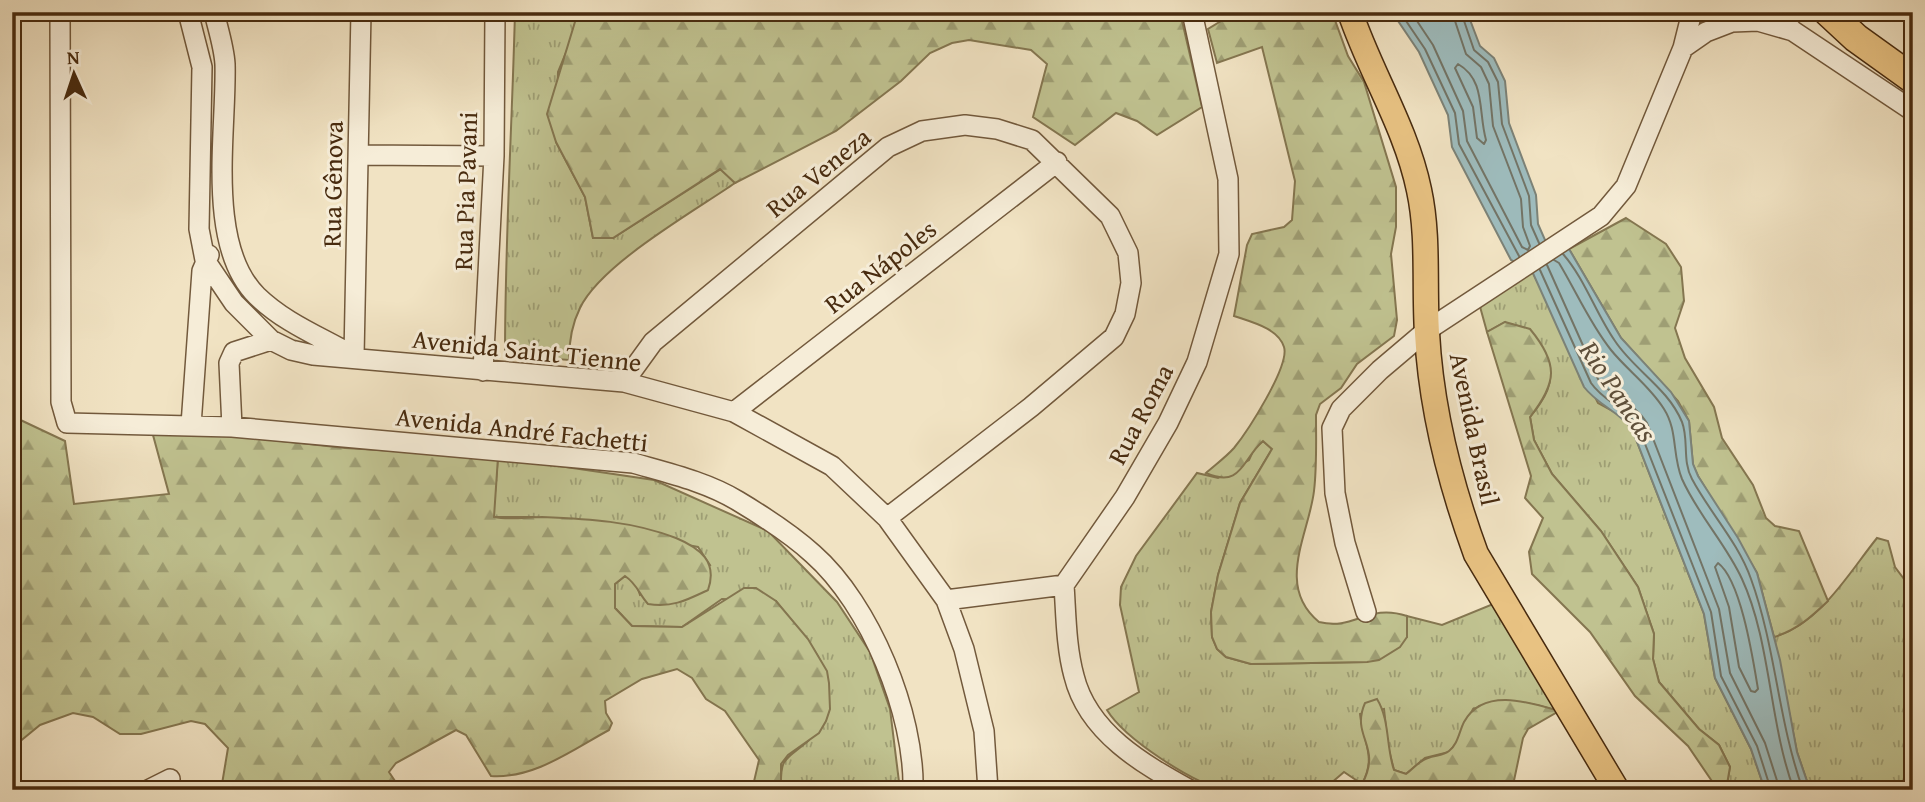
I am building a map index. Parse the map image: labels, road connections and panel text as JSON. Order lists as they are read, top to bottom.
{
  "streets": {
    "main road": ["Avenida Brasil"],
    "street": [
      "Rua Veneza",
      "Rua Gênova",
      "Rua Pia Pavani",
      "Rua Nápoles",
      "Avenida Saint Tienne",
      "Rua Roma",
      "Avenida André Fachetti"
    ]
  },
  "crossings": [
    ["Rua Veneza", "Rua Nápoles"],
    ["Rua Veneza", "Avenida Saint Tienne"],
    ["Rua Gênova", "Avenida Saint Tienne"],
    ["Rua Pia Pavani", "Avenida Saint Tienne"],
    ["Rua Nápoles", "Avenida Saint Tienne"]
  ],
  "water": ["Rio Pancas"],
  "north": "top"
}
